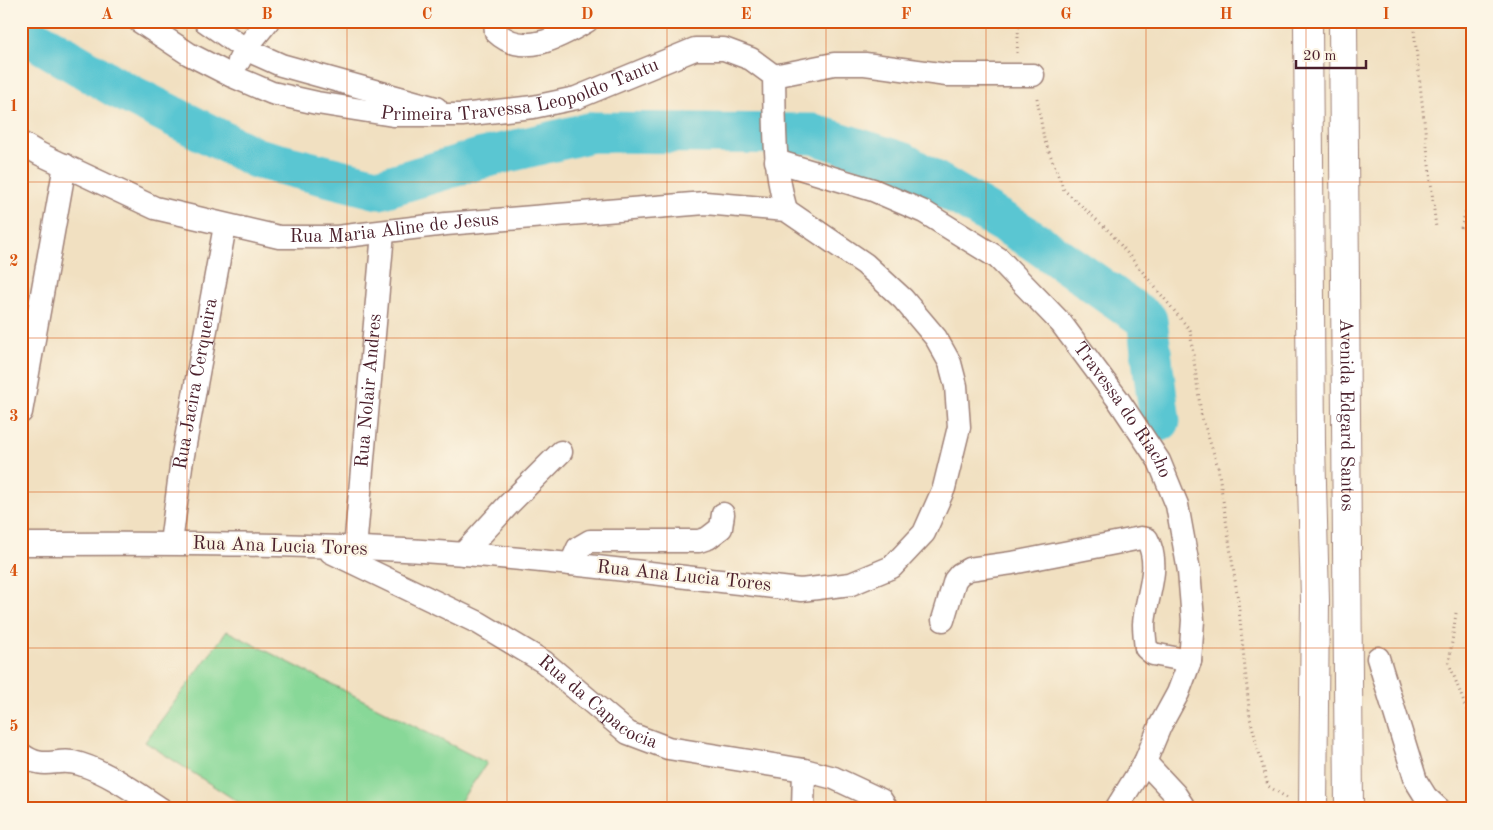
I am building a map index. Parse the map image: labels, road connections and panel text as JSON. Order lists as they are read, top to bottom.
{
  "streets": {
    "main road": ["Avenida Edgard Santos"],
    "street": [
      "Primeira Travessa Leopoldo Tantu",
      "Rua Maria Aline de Jesus",
      "Rua Jacira Cerqueira",
      "Rua Nolair Andres",
      "Travessa do Riacho",
      "Rua Ana Lucia Tores",
      "Rua da Capacocia"
    ]
  },
  "crossings": [
    ["Rua Maria Aline de Jesus", "Rua Jacira Cerqueira"],
    ["Rua Maria Aline de Jesus", "Rua Nolair Andres"],
    ["Rua Maria Aline de Jesus", "Rua Ana Lucia Tores"],
    ["Rua Jacira Cerqueira", "Rua Ana Lucia Tores"],
    ["Rua Nolair Andres", "Rua Ana Lucia Tores"],
    ["Rua Ana Lucia Tores", "Rua da Capacocia"]
  ],
  "scale_bar": "20 m",
  "grid": {
    "columns": [
      "A",
      "B",
      "C",
      "D",
      "E",
      "F",
      "G",
      "H",
      "I"
    ],
    "rows": [
      "1",
      "2",
      "3",
      "4",
      "5"
    ]
  }
}
